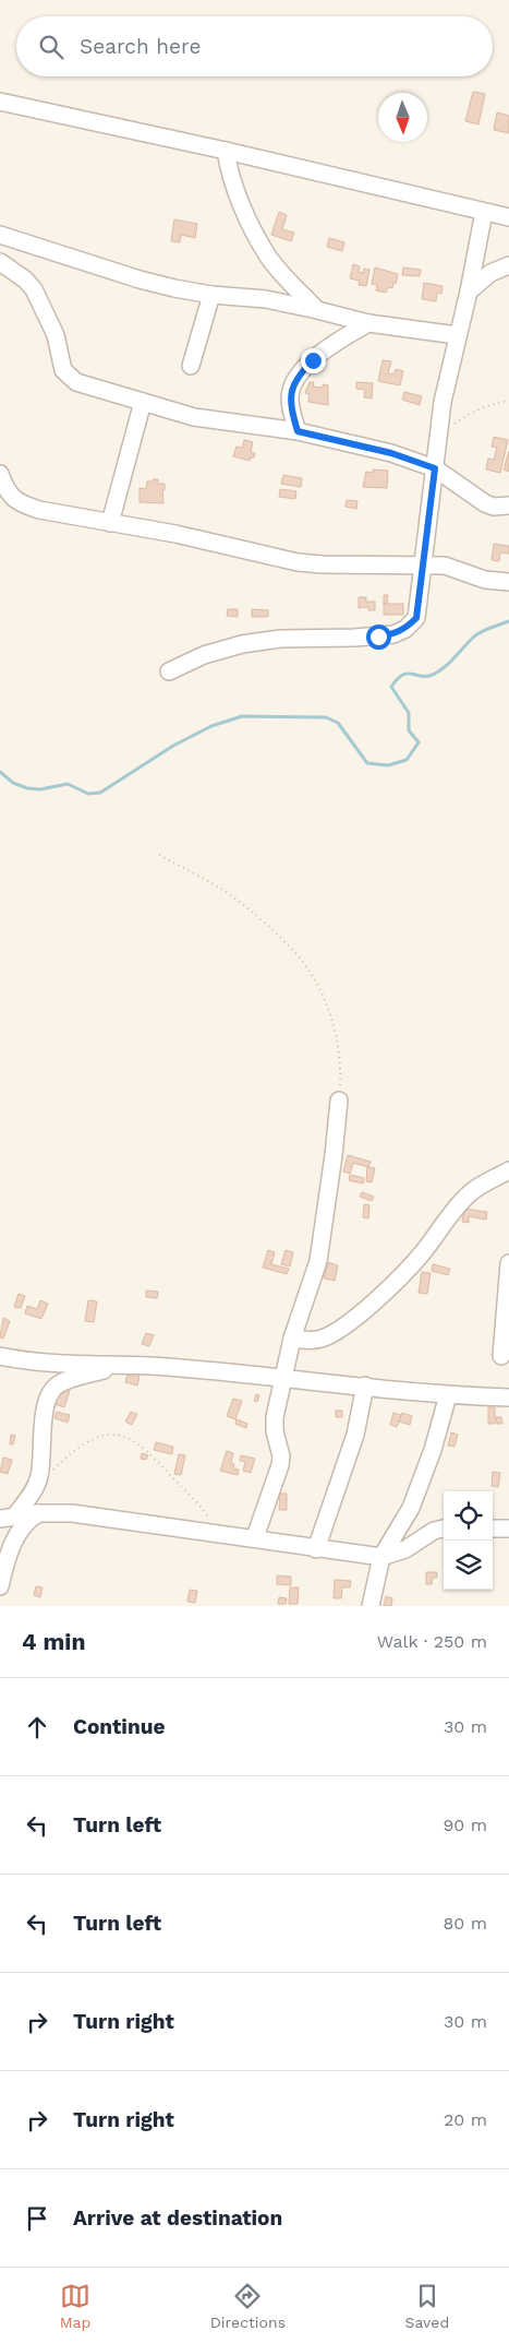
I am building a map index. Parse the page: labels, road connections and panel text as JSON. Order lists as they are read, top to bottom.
{
  "north": "bottom",
  "page": {
    "search": "Search here",
    "heading": ["4 min", "Walk · 250 m"],
    "list": [
      ["Continue", "30 m"],
      ["Turn left", "90 m"],
      ["Turn left", "80 m"],
      ["Turn right", "30 m"],
      ["Turn right", "20 m"],
      "Arrive at destination"
    ],
    "nav": ["Map", "Directions", "Saved"]
  }
}
